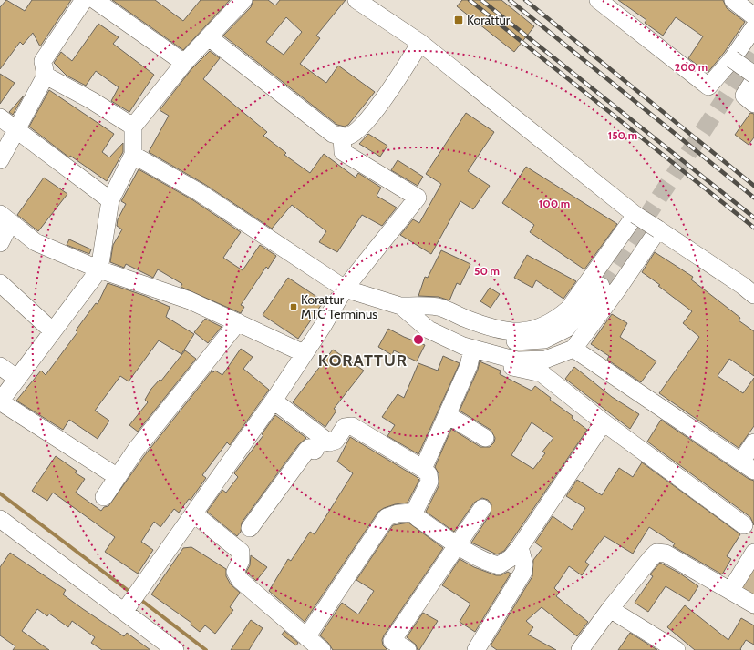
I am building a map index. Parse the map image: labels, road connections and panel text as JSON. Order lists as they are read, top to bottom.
{
  "districts": ["KORATTUR"],
  "places": {
    "transit": ["Korattur", "Korattur MTC Terminus"]
  },
  "rings": [
    "200 m",
    "150 m",
    "100 m",
    "50 m"
  ]
}
